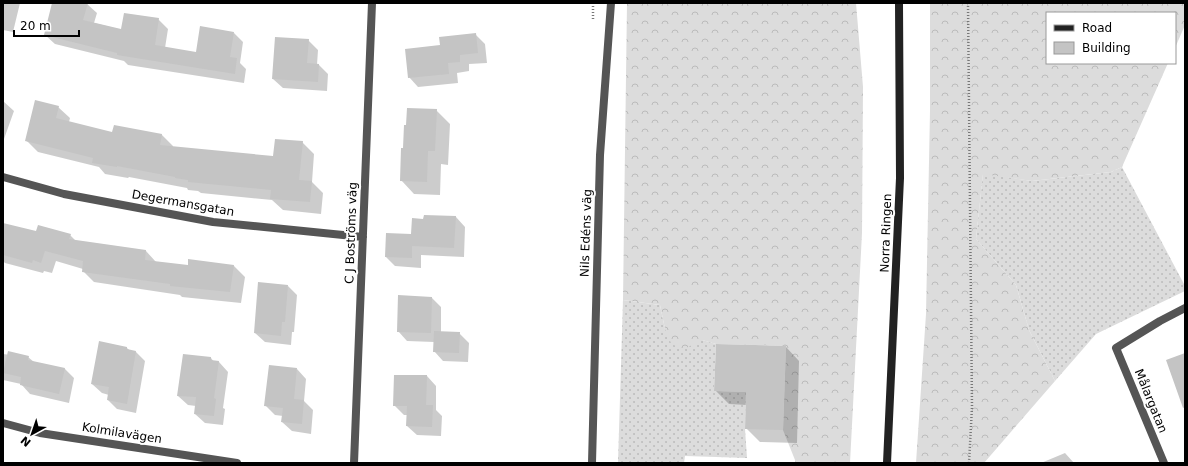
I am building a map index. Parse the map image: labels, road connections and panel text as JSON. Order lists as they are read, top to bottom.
{
  "streets": {
    "main road": ["Norra Ringen"],
    "street": [
      "Degermansgatan",
      "C J Boströms väg",
      "Nils Edéns väg",
      "Målargatan",
      "Kolmilavägen"
    ]
  },
  "crossings": [
    ["Degermansgatan", "C J Boströms väg"]
  ],
  "legend": ["Road", "Building"],
  "scale_bar": "20 m",
  "north": "bottom left"
}
